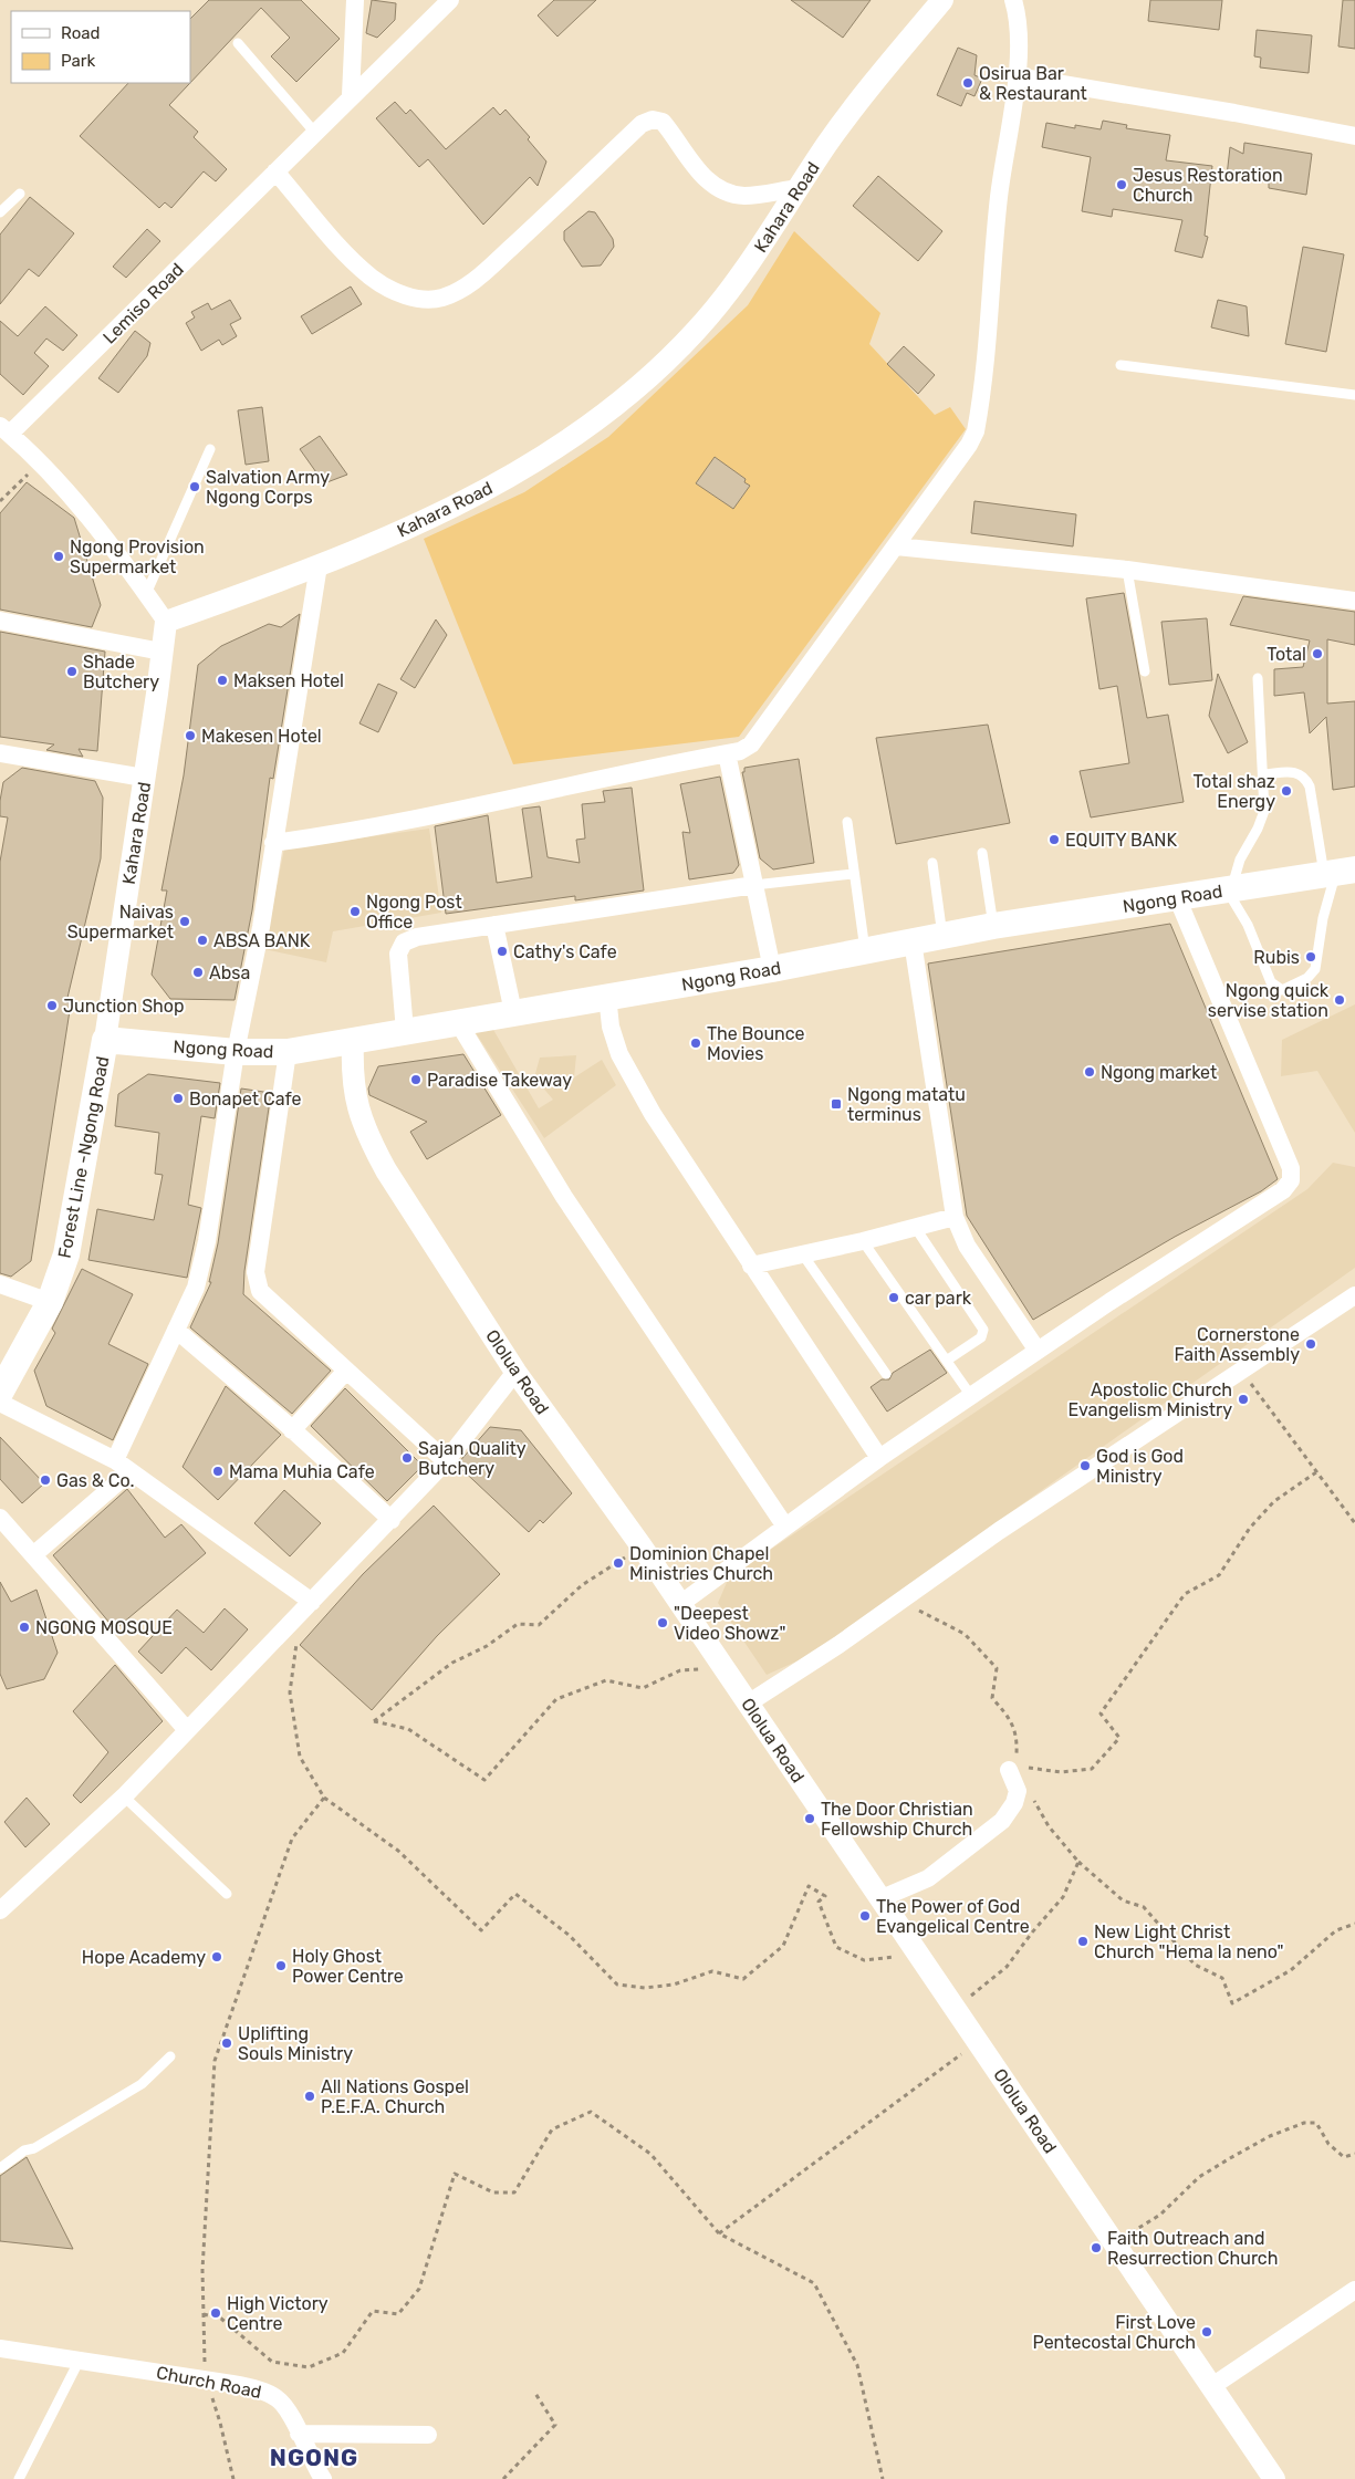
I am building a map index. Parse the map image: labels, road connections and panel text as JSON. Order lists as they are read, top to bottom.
{
  "streets": {
    "main road": ["Ngong Road", "Forest Line -Ngong Road"],
    "street": [
      "Kahara Road",
      "Lemiso Road",
      "Ololua Road",
      "Church Road"
    ]
  },
  "crossings": [
    ["Kahara Road", "Ngong Road"],
    ["Kahara Road", "Forest Line -Ngong Road"],
    ["Ngong Road", "Forest Line -Ngong Road"],
    ["Ngong Road", "Ololua Road"]
  ],
  "districts": ["NGONG"],
  "places": {
    "other": [
      "Osirua Bar & Restaurant",
      "Jesus Restoration Church",
      "Salvation Army Ngong Corps",
      "Ngong Provision Supermarket",
      "Total",
      "Shade Butchery",
      "Maksen Hotel",
      "Makesen Hotel",
      "Total shaz Energy",
      "EQUITY BANK",
      "Ngong Post Office",
      "Naivas Supermarket",
      "ABSA BANK",
      "Cathy's Cafe",
      "Rubis",
      "Absa",
      "Ngong quick servise station",
      "Junction Shop",
      "The Bounce Movies",
      "Ngong market",
      "Paradise Takeway",
      "Bonapet Cafe",
      "car park",
      "Cornerstone Faith Assembly",
      "Apostolic Church Evangelism Ministry",
      "Sajan Quality Butchery",
      "God is God Ministry",
      "Mama Muhia Cafe",
      "Gas & Co.",
      "Dominion Chapel Ministries Church",
      "\"Deepest Video Showz\"",
      "NGONG MOSQUE",
      "The Door Christian Fellowship Church",
      "The Power of God Evangelical Centre",
      "New Light Christ Church \"Hema la neno\"",
      "Hope Academy",
      "Holy Ghost Power Centre",
      "Uplifting Souls Ministry",
      "All Nations Gospel P.E.F.A. Church",
      "Faith Outreach and Resurrection Church",
      "High Victory Centre",
      "First Love Pentecostal Church"
    ],
    "transit": ["Ngong matatu terminus"]
  },
  "legend": ["Road", "Park"]
}
